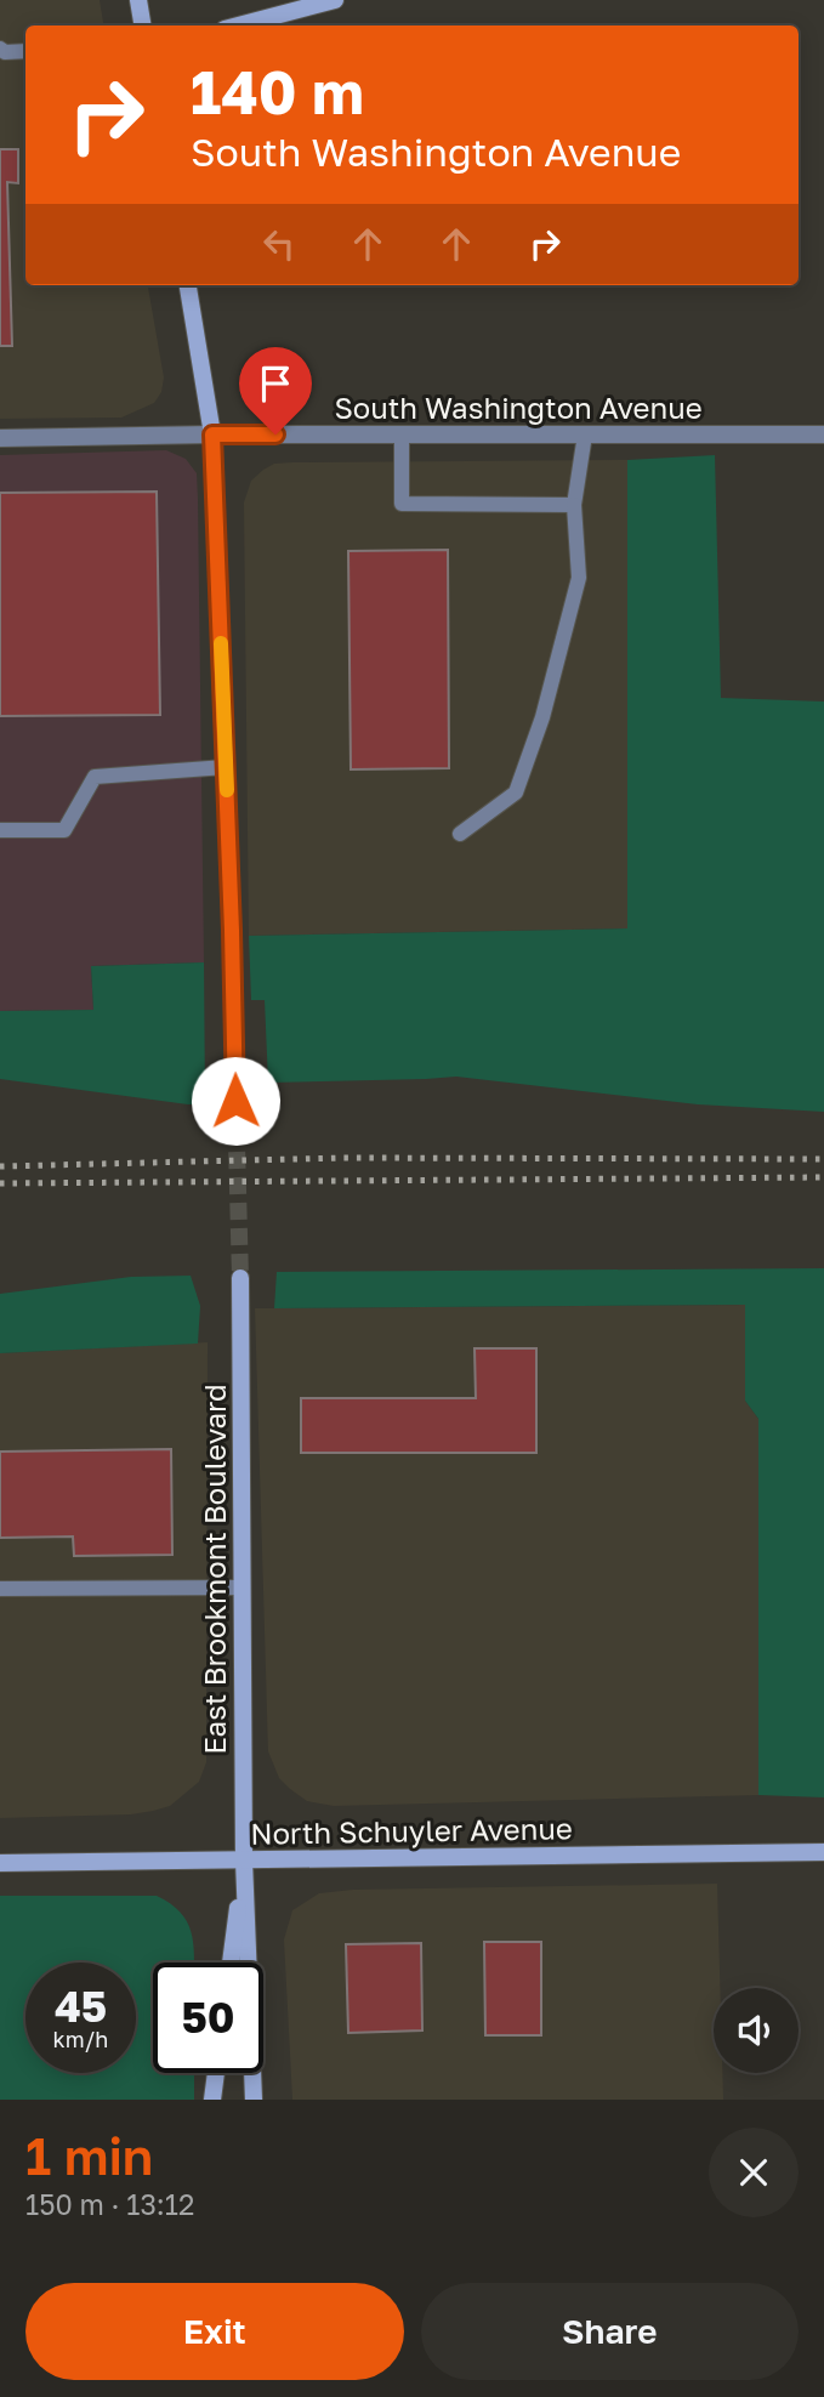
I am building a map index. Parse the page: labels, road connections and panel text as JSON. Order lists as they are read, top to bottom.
{
  "streets": {
    "main road": ["East Brookmont Boulevard", "North Schuyler Avenue"],
    "street": ["South Washington Avenue"]
  },
  "crossings": [
    ["East Brookmont Boulevard", "North Schuyler Avenue"]
  ],
  "page": {
    "turn": ["140 m", "South Washington Avenue"],
    "speed": "45 km/h",
    "limit": "50",
    "heading": ["1 min", "150 m · 13:12"],
    "buttons": ["Exit", "Share"]
  }
}
